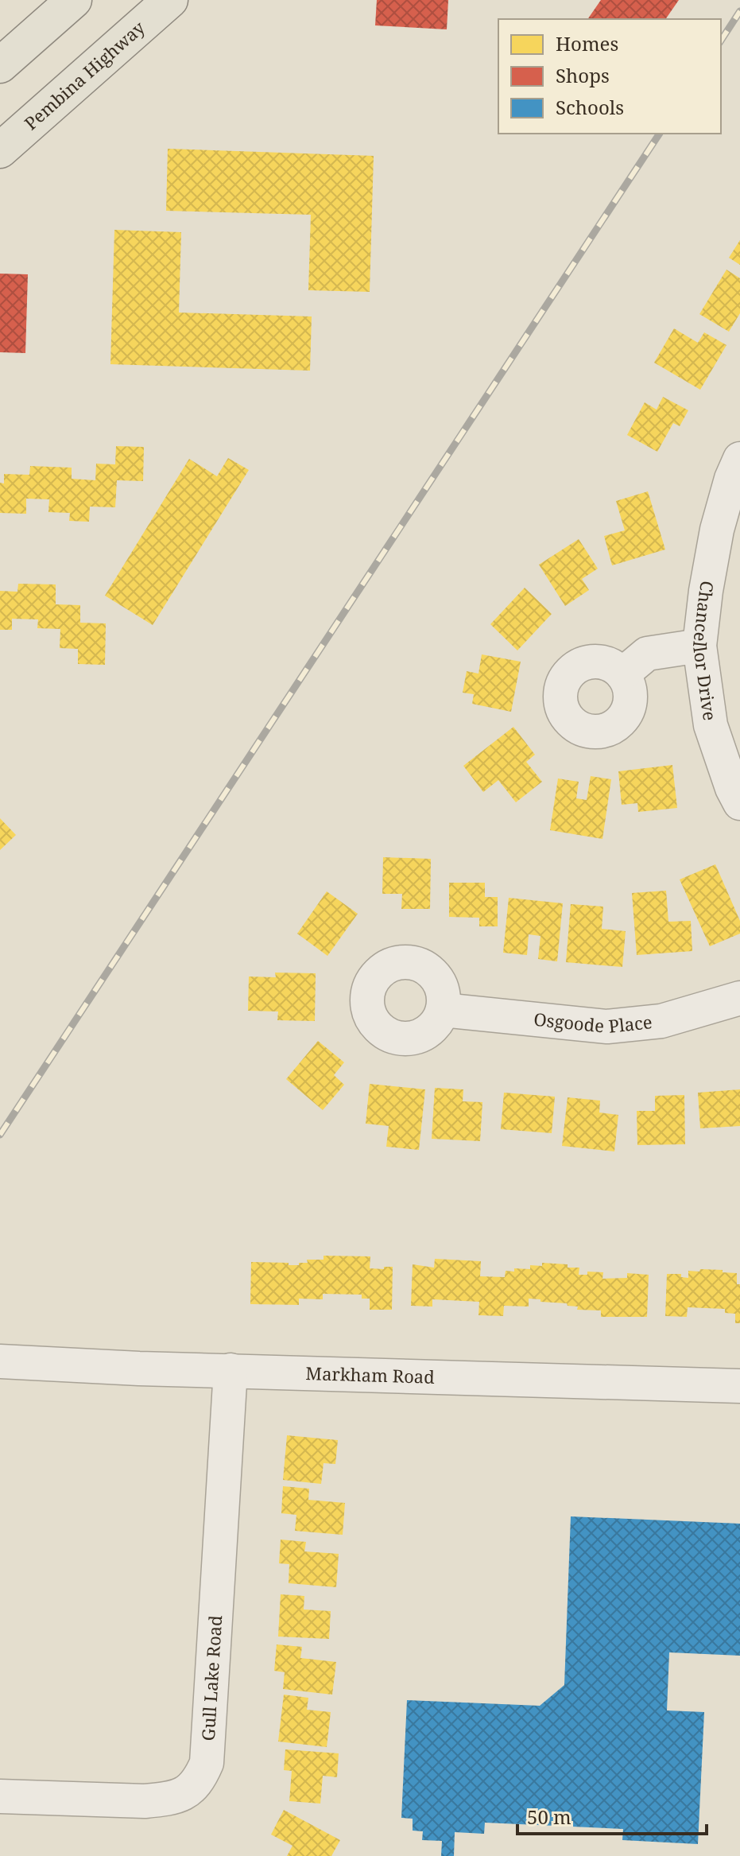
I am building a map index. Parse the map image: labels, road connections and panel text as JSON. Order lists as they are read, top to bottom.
{
  "streets": {
    "main road": ["Pembina Highway"],
    "street": [
      "Chancellor Drive",
      "Osgoode Place",
      "Markham Road",
      "Gull Lake Road"
    ]
  },
  "crossings": [
    ["Markham Road", "Gull Lake Road"]
  ],
  "legend": ["Homes", "Shops", "Schools"],
  "scale_bar": "50 m"
}
